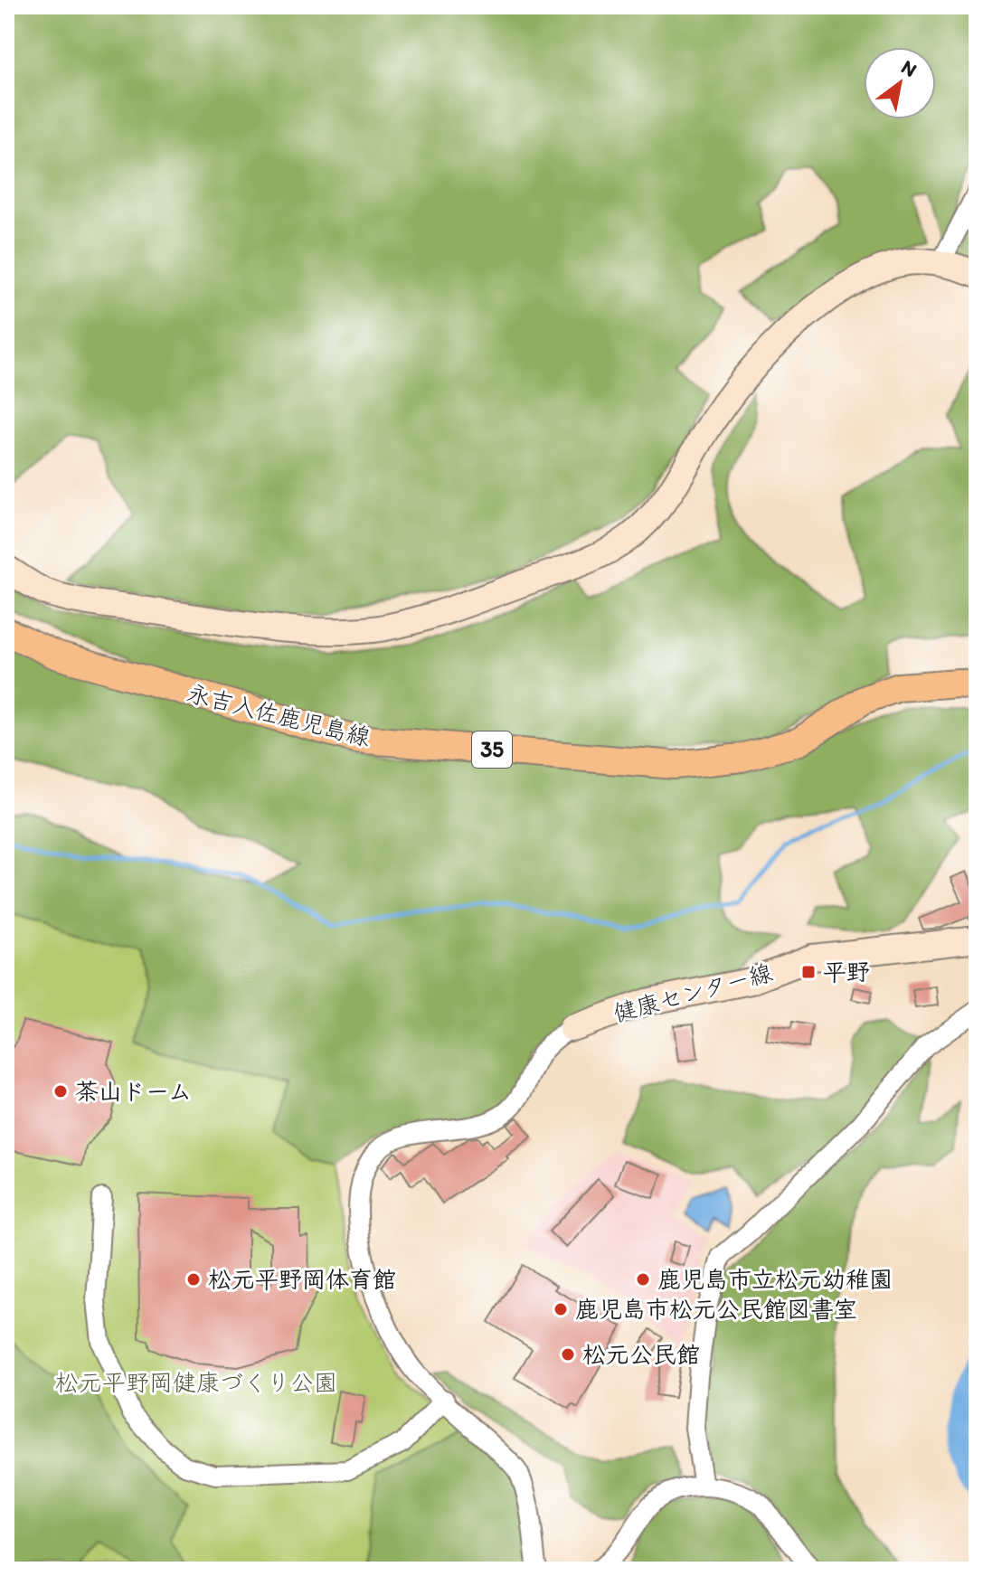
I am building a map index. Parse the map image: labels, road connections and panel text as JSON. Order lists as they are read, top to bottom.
{
  "streets": {
    "main road": ["永吉入佐鹿児島線", "35"],
    "street": ["健康センター線"]
  },
  "parks": ["松元平野岡健康づくり公園"],
  "places": {
    "transit": ["平野"],
    "other": [
      "茶山ドーム",
      "松元平野岡体育館",
      "鹿児島市立松元幼稚園",
      "鹿児島市松元公民館図書室",
      "松元公民館"
    ]
  },
  "north": "top right"
}
